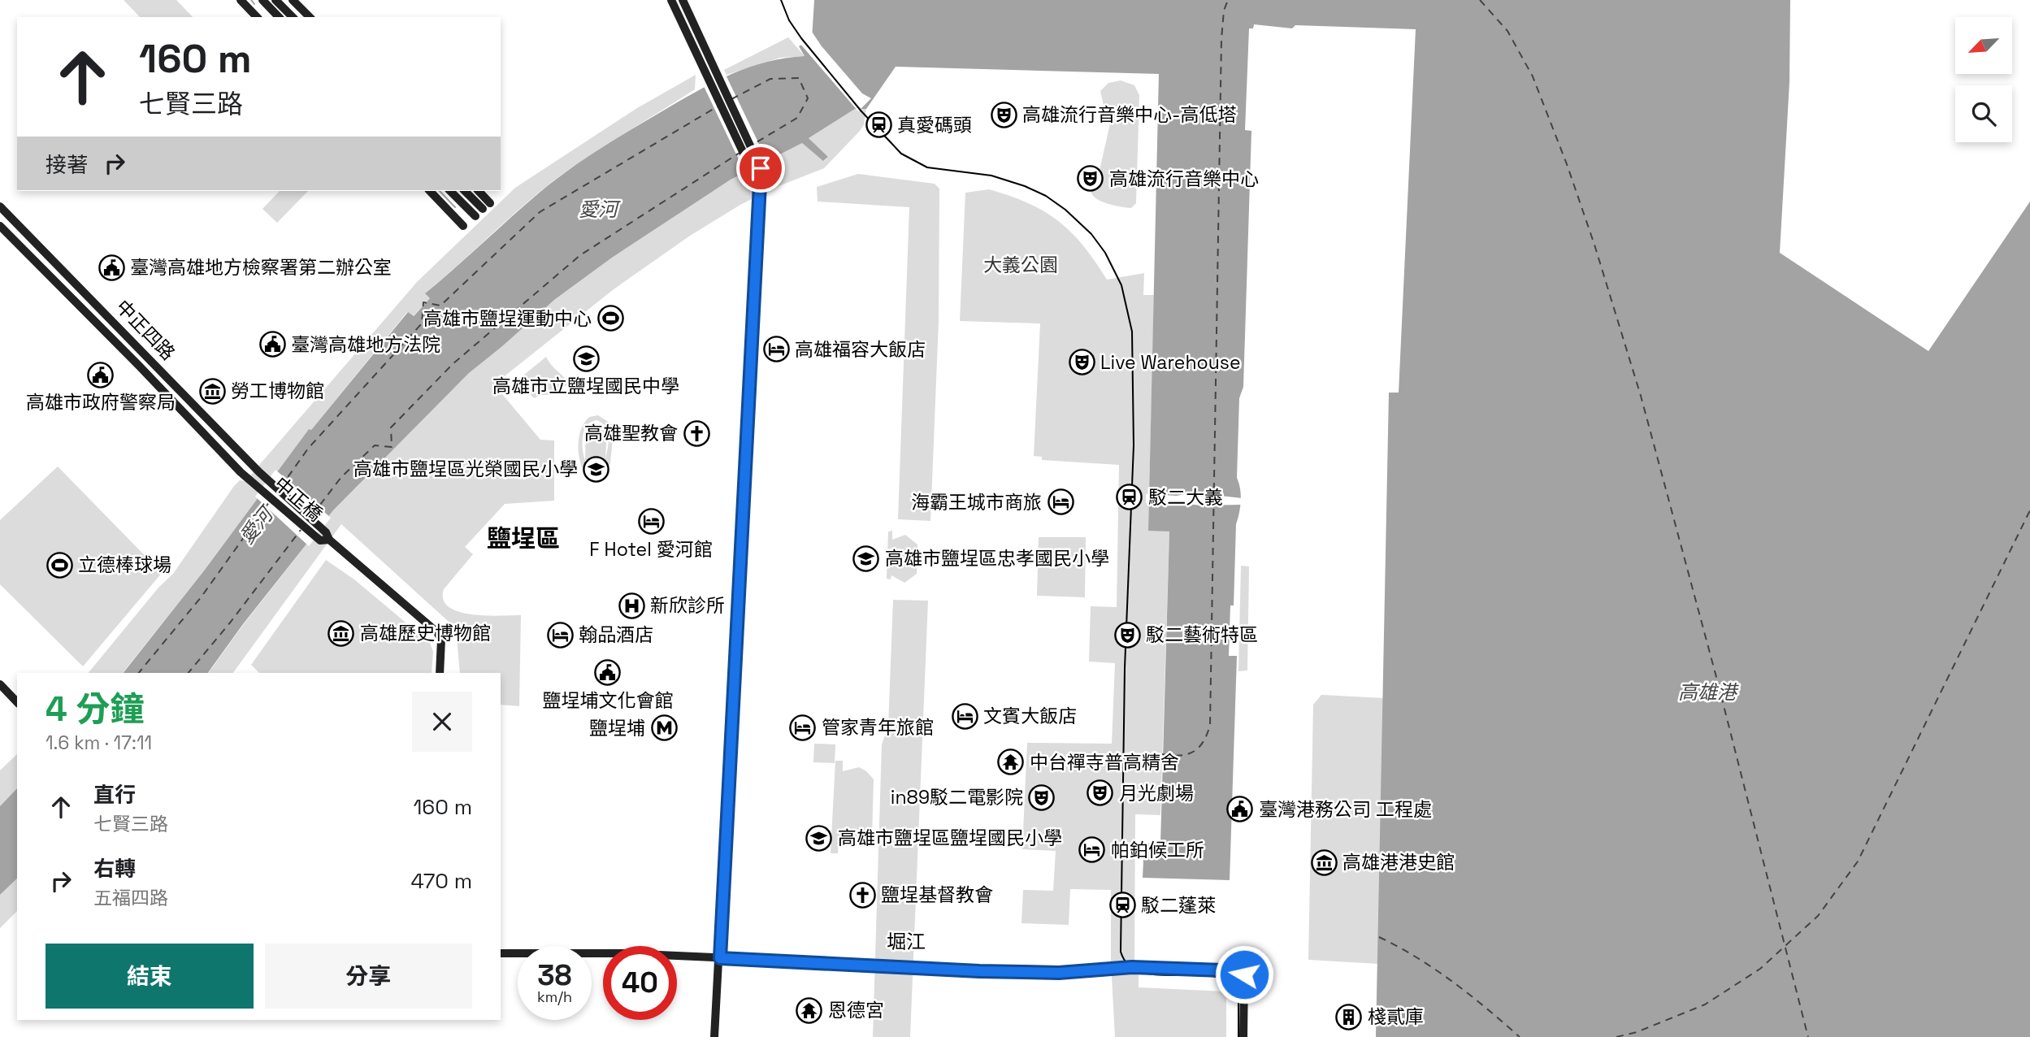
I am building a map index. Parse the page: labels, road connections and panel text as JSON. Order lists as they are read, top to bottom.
{
  "streets": {
    "street": ["中正四路", "中正橋"]
  },
  "crossings": [
    ["中正四路", "中正橋"]
  ],
  "districts": ["鹽埕區", "堀江"],
  "water": ["愛河", "高雄港"],
  "parks": ["大義公園"],
  "places": {
    "theatre": [
      "高雄流行音樂中心-高低塔",
      "高雄流行音樂中心",
      "Live Warehouse",
      "駁二藝術特區",
      "月光劇場",
      "in89駁二電影院"
    ],
    "station": ["真愛碼頭", "駁二大義", "駁二蓬萊"],
    "public building": [
      "臺灣高雄地方檢察署第二辦公室",
      "臺灣高雄地方法院",
      "高雄市政府警察局",
      "鹽埕埔文化會館",
      "臺灣港務公司 工程處"
    ],
    "sports": ["高雄市鹽埕運動中心", "立德棒球場"],
    "hotel": [
      "高雄福容大飯店",
      "海霸王城市商旅",
      "F Hotel 愛河館",
      "翰品酒店",
      "文賓大飯店",
      "管家青年旅館",
      "帕鉑候工所"
    ],
    "school or university": [
      "高雄市立鹽埕國民中學",
      "高雄市鹽埕區光榮國民小學",
      "高雄市鹽埕區忠孝國民小學",
      "高雄市鹽埕區鹽埕國民小學"
    ],
    "museum": ["勞工博物館", "高雄歷史博物館", "高雄港港史館"],
    "church": ["高雄聖教會", "鹽埕基督教會"],
    "hospital": ["新欣診所"],
    "metro station": ["鹽埕埔"],
    "temple": ["中台禪寺普高精舍", "恩德宮"],
    "building": ["棧貳庫"]
  },
  "north": "bottom left",
  "page": {
    "turn": ["160 m", "七賢三路"],
    "then": "接著",
    "heading": ["4 分鐘", "1.6 km · 17:11"],
    "list": [
      {
        "name": "直行",
        "note": "七賢三路",
        "value": "160 m"
      },
      {
        "name": "右轉",
        "note": "五福四路",
        "value": "470 m"
      }
    ],
    "buttons": ["結束", "分享"],
    "speed": "38 km/h",
    "limit": "40"
  }
}
